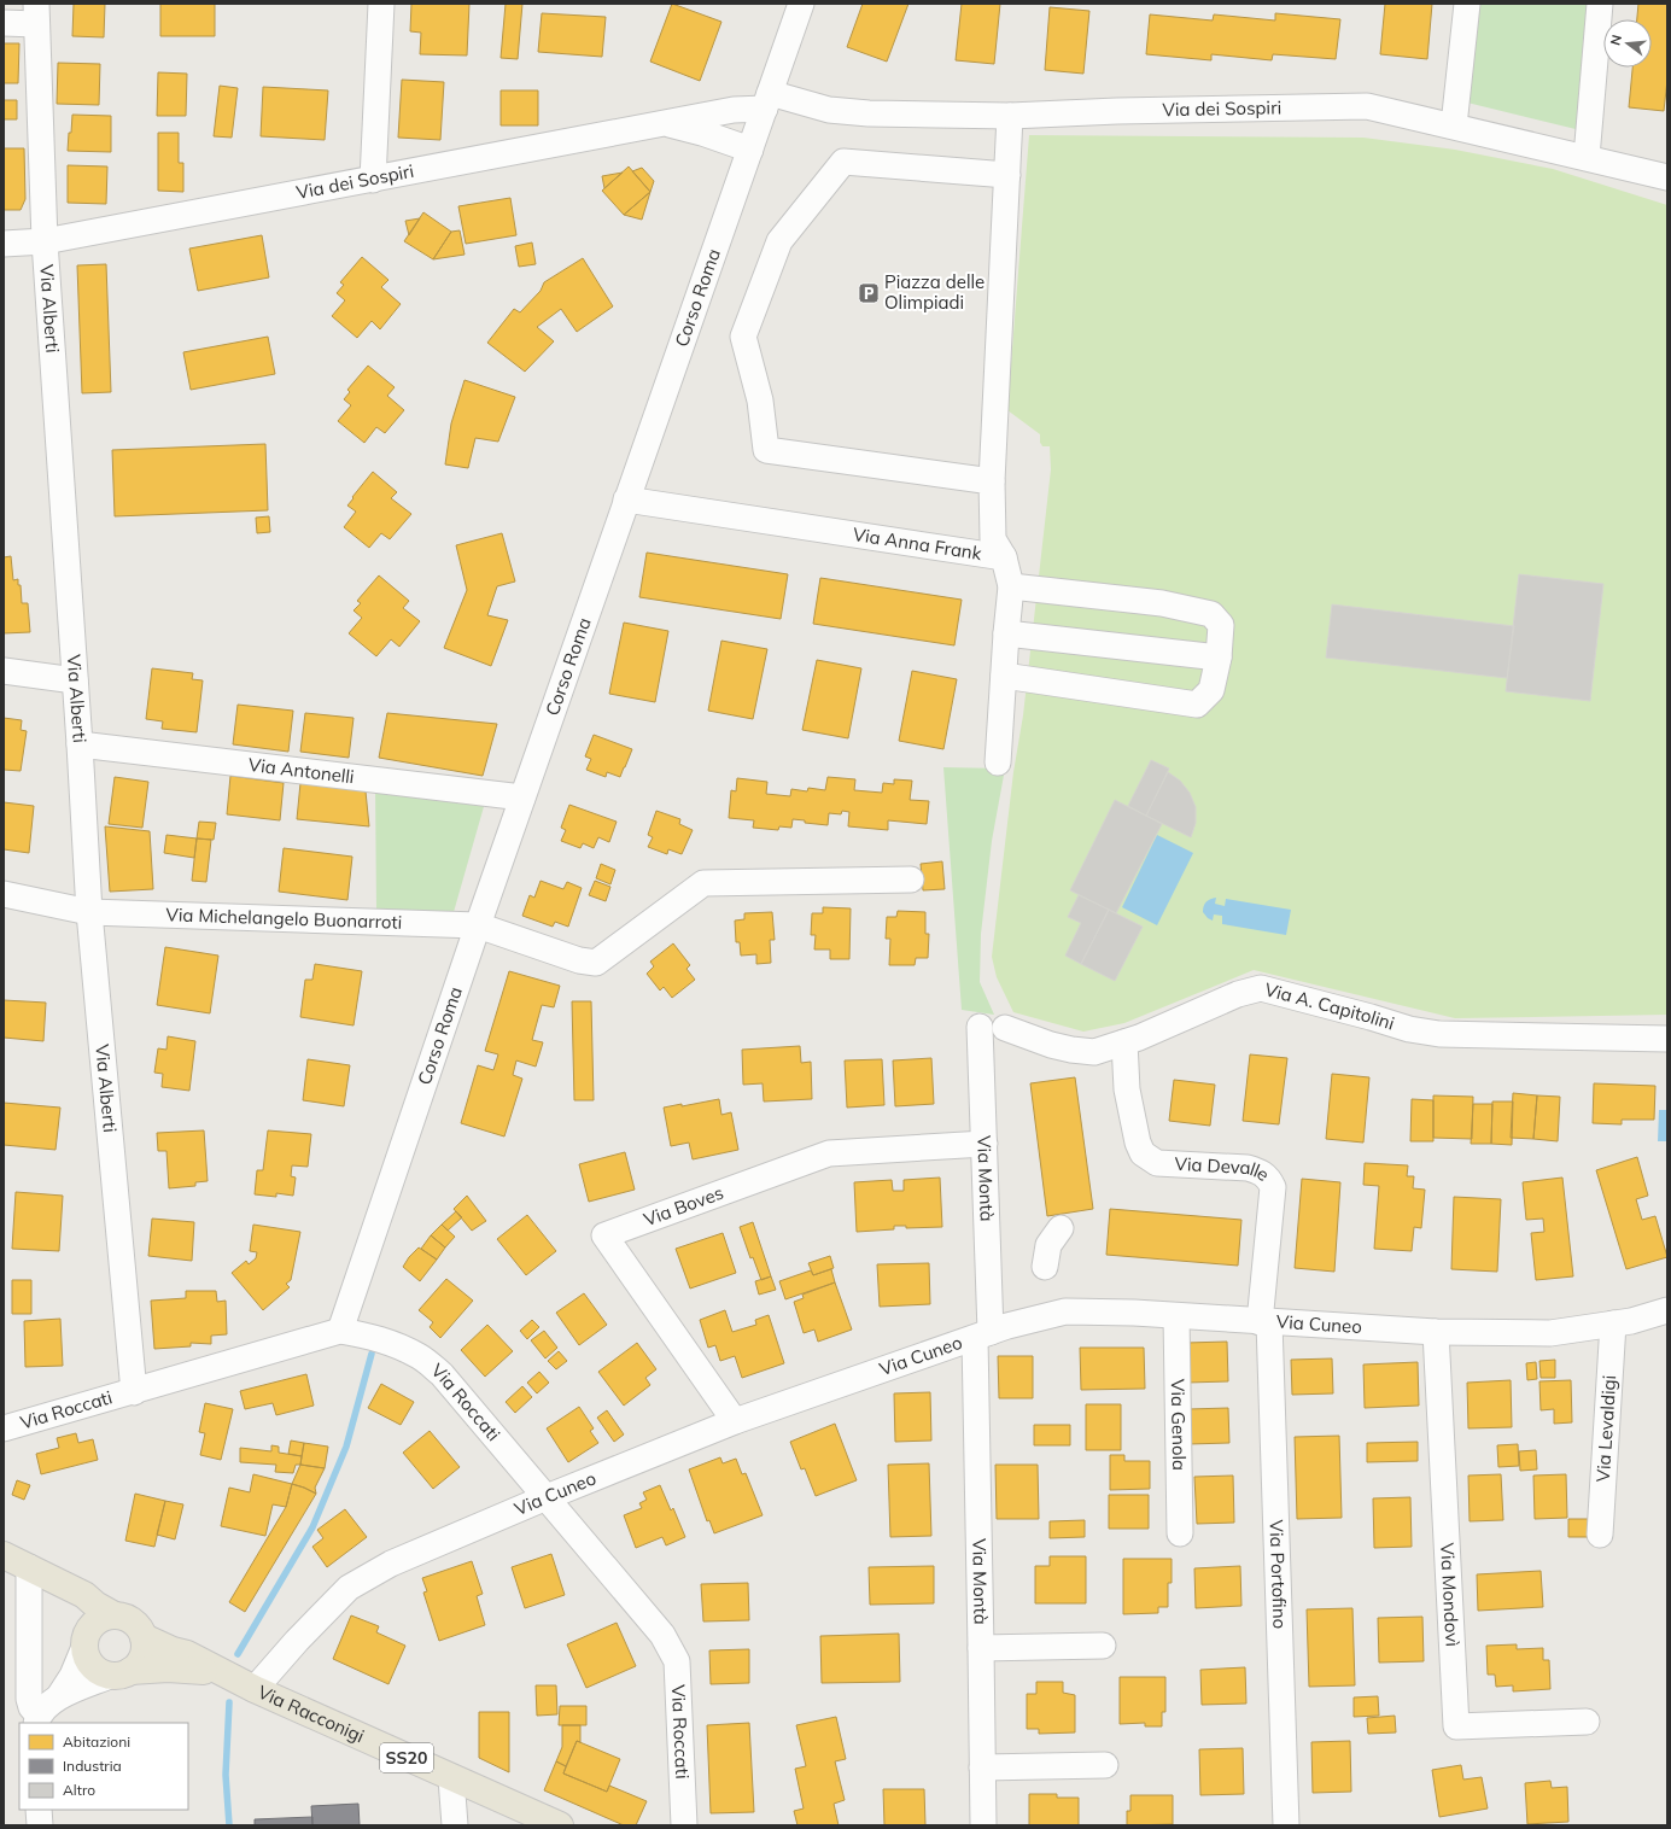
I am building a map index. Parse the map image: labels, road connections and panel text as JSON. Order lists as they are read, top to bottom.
{
  "streets": {
    "main road": ["Via Racconigi", "SS20"],
    "street": [
      "Via dei Sospiri",
      "Corso Roma",
      "Via Alberti",
      "Via Anna Frank",
      "Via Antonelli",
      "Via Michelangelo Buonarroti",
      "Via A. Capitolini",
      "Via Devalle",
      "Via Montà",
      "Via Boves",
      "Via Cuneo",
      "Via Roccati",
      "Via Genola",
      "Via Levaldigi",
      "Via Portofino",
      "Via Mondovì"
    ]
  },
  "crossings": [
    ["Via dei Sospiri", "Corso Roma"],
    ["Via dei Sospiri", "Via Alberti"],
    ["Corso Roma", "Via Anna Frank"],
    ["Corso Roma", "Via Antonelli"],
    ["Corso Roma", "Via Michelangelo Buonarroti"],
    ["Corso Roma", "Via Roccati"],
    ["Via Alberti", "Via Antonelli"],
    ["Via Alberti", "Via Michelangelo Buonarroti"],
    ["Via Alberti", "Via Roccati"],
    ["Via A. Capitolini", "Via Devalle"],
    ["Via Devalle", "Via Cuneo"],
    ["Via Devalle", "Via Portofino"],
    ["Via Montà", "Via Boves"],
    ["Via Montà", "Via Cuneo"],
    ["Via Boves", "Via Cuneo"],
    ["Via Cuneo", "Via Roccati"],
    ["Via Cuneo", "Via Genola"],
    ["Via Cuneo", "Via Levaldigi"],
    ["Via Cuneo", "Via Portofino"],
    ["Via Cuneo", "Via Mondovì"],
    ["Via Cuneo", "Via Racconigi"]
  ],
  "places": {
    "parking": ["Piazza delle Olimpiadi"]
  },
  "legend": ["Abitazioni", "Industria", "Altro"],
  "north": "left"
}
